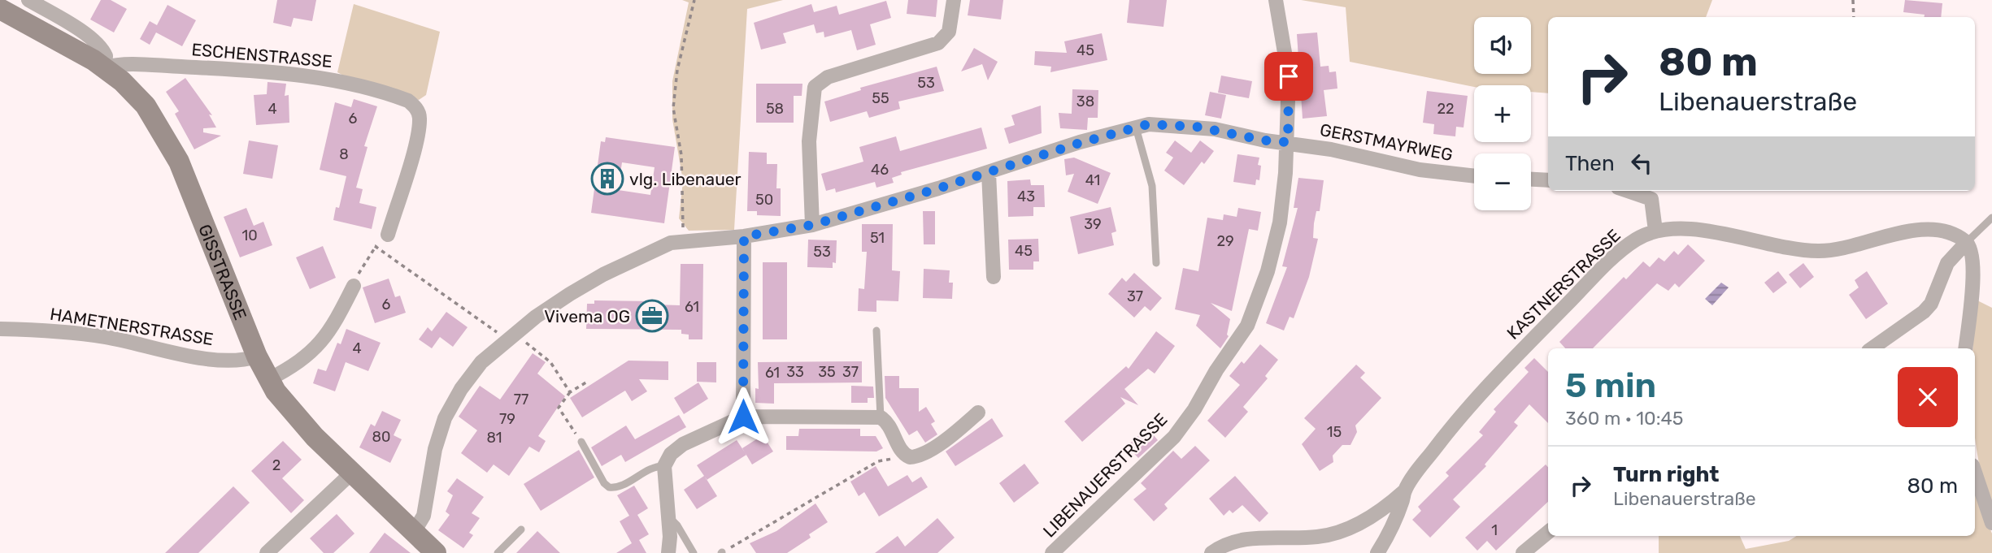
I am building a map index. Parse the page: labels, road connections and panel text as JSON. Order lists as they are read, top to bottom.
{
  "streets": {
    "street": [
      "ESCHENSTRASSE",
      "GERSTMAYRWEG",
      "GISSTRASSE",
      "KASTNERSTRASSE",
      "HAMETNERSTRASSE",
      "LIBENAUERSTRASSE"
    ]
  },
  "crossings": [
    ["ESCHENSTRASSE", "GISSTRASSE"],
    ["GERSTMAYRWEG", "LIBENAUERSTRASSE"],
    ["GISSTRASSE", "HAMETNERSTRASSE"]
  ],
  "places": {
    "building": ["vlg. Libenauer"],
    "office": ["Vivema OG"]
  },
  "house_numbers": [
    "45",
    "53",
    "55",
    "38",
    "4",
    "58",
    "22",
    "6",
    "8",
    "46",
    "41",
    "43",
    "50",
    "39",
    "10",
    "51",
    "29",
    "45",
    "53",
    "37",
    "6",
    "61",
    "4",
    "33",
    "35",
    "37",
    "61",
    "77",
    "79",
    "15",
    "80",
    "81",
    "2",
    "1"
  ],
  "page": {
    "map_buttons": ["+", "−"],
    "turn": ["80 m", "Libenauerstraße"],
    "then": "Then",
    "heading": ["5 min", "360 m · 10:45"],
    "list": [
      {
        "name": "Turn right",
        "note": "Libenauerstraße",
        "value": "80 m"
      }
    ]
  }
}
